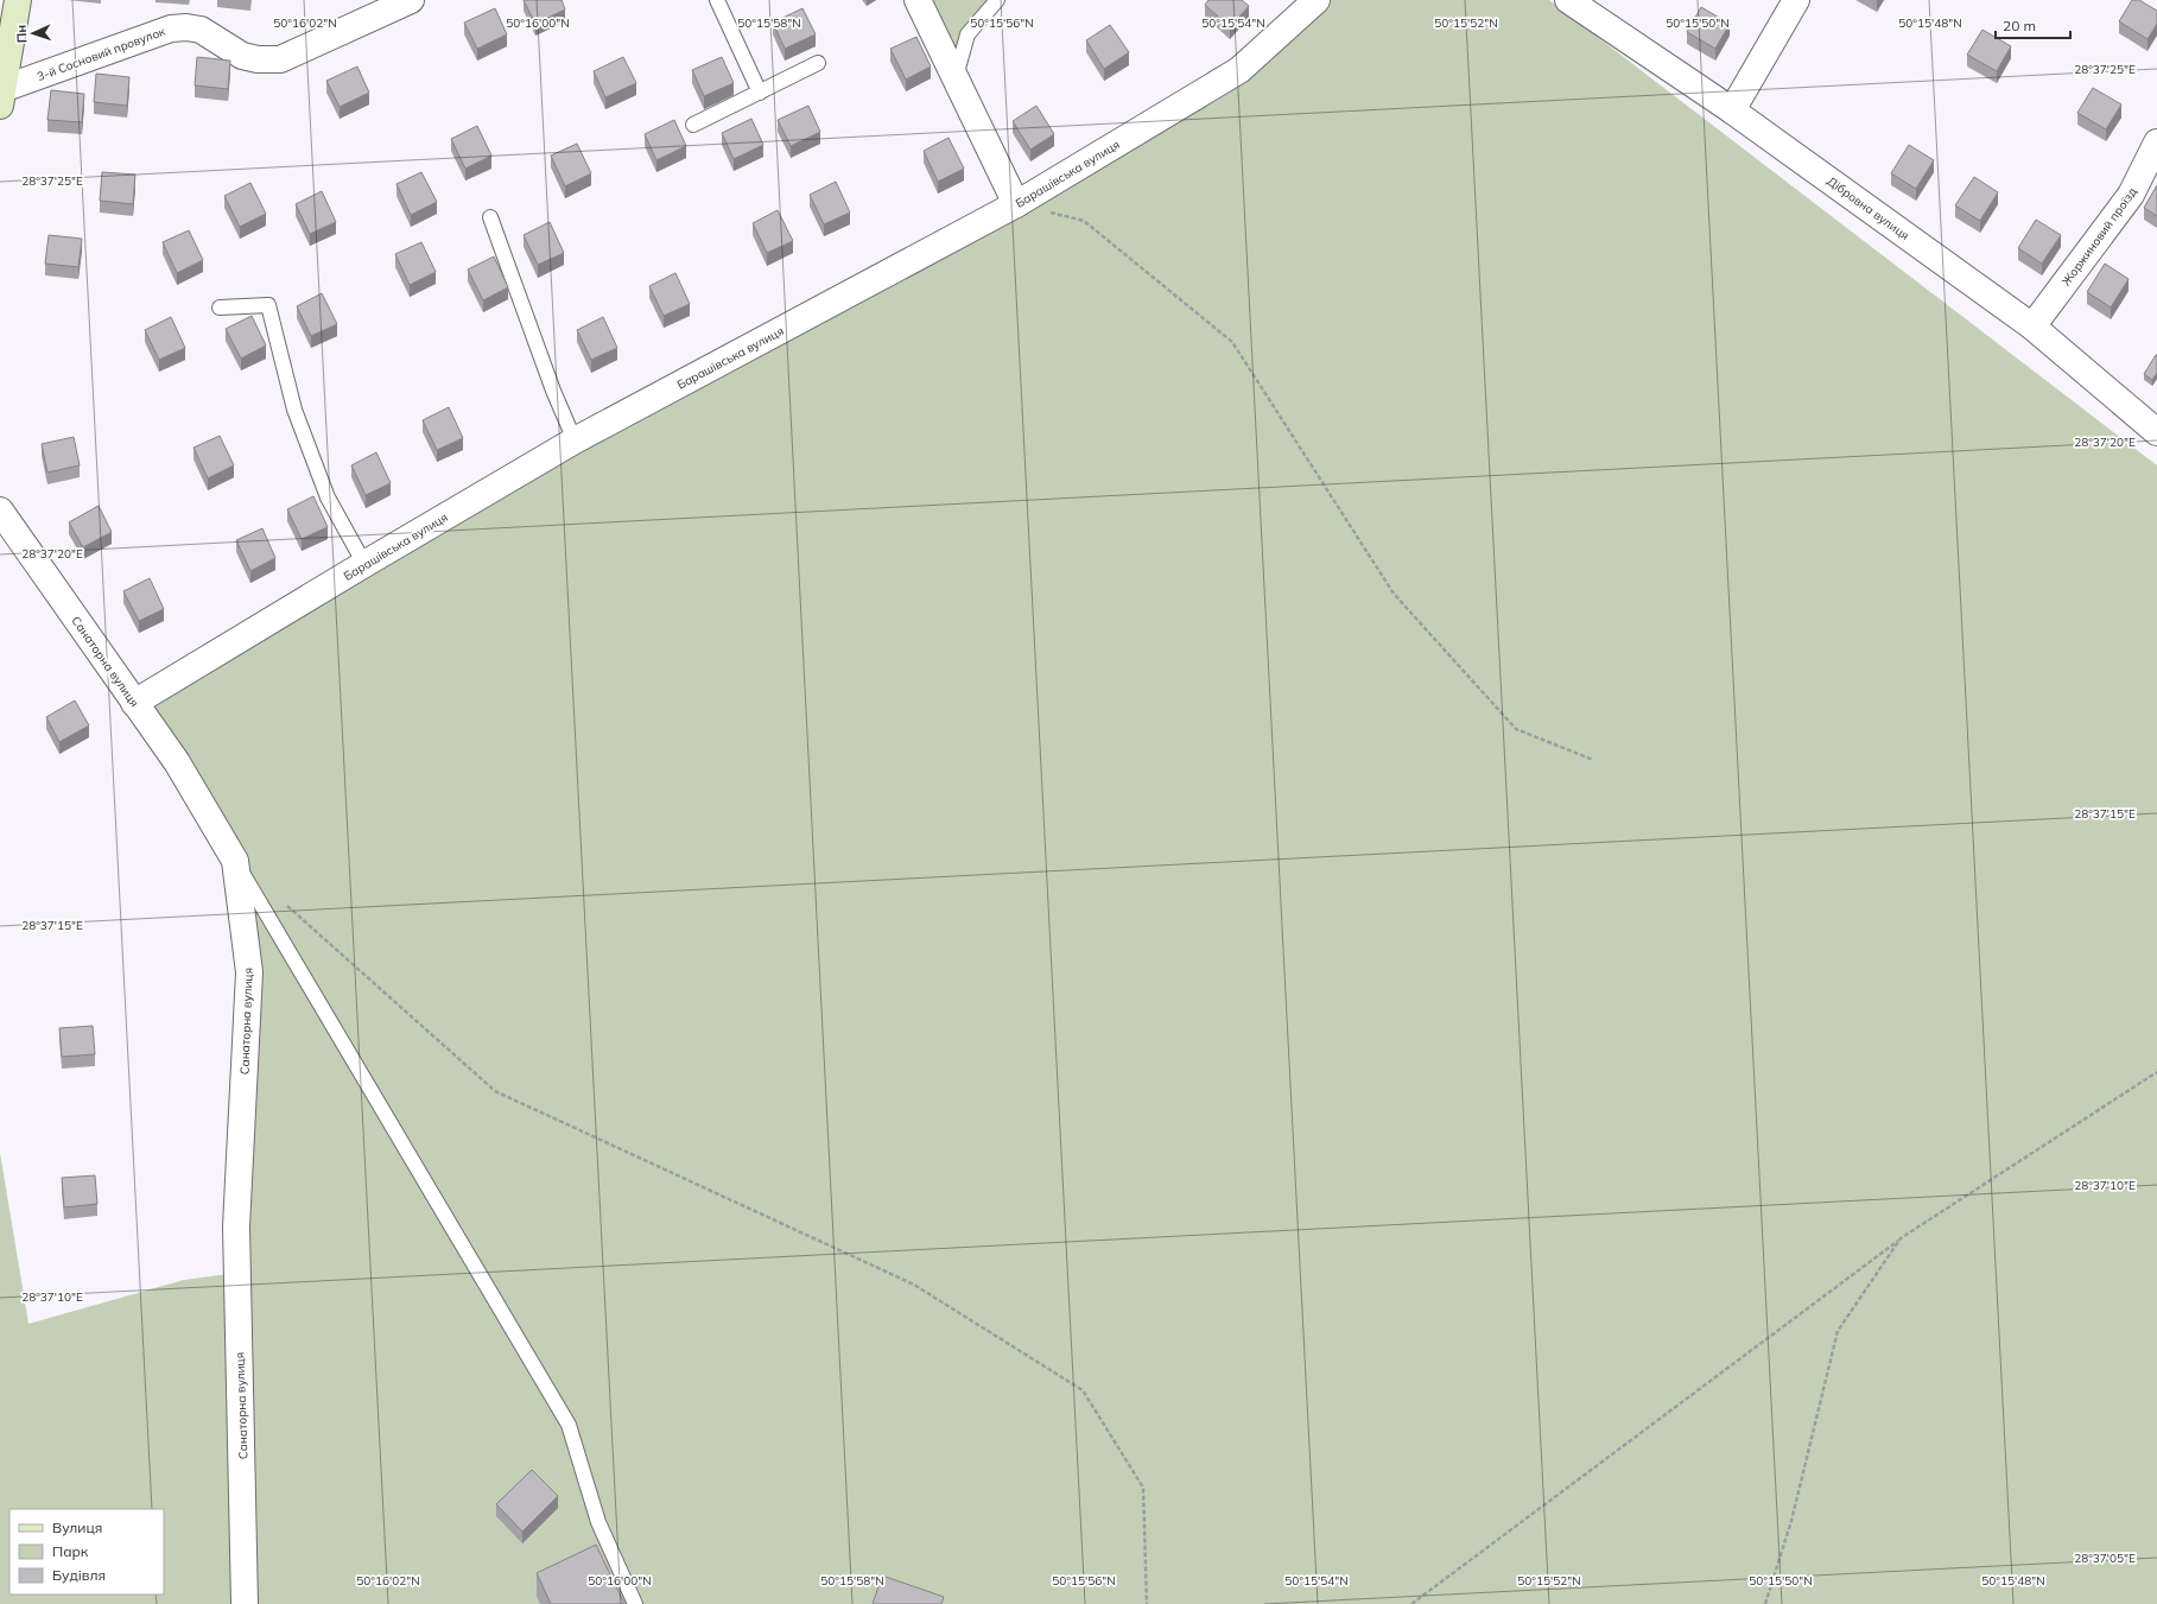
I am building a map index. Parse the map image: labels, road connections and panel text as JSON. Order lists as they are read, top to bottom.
{
  "streets": {
    "street": [
      "3-й Сосновий провулок",
      "Барашівська вулиця",
      "Дібровна вулиця",
      "Жоржиновий проїзд",
      "Санаторна вулиця"
    ]
  },
  "crossings": [
    ["Барашівська вулиця", "Санаторна вулиця"],
    ["Дібровна вулиця", "Жоржиновий проїзд"]
  ],
  "legend": ["Вулиця", "Парк", "Будівля"],
  "scale_bar": "20 m",
  "north": "left",
  "coordinates": [
    "50°16'02\"N",
    "50°16'00\"N",
    "50°15'58\"N",
    "50°15'56\"N",
    "50°15'54\"N",
    "50°15'52\"N",
    "50°15'50\"N",
    "50°15'48\"N",
    "28°37'25\"E",
    "28°37'20\"E",
    "28°37'15\"E",
    "28°37'10\"E",
    "28°37'05\"E"
  ]
}
